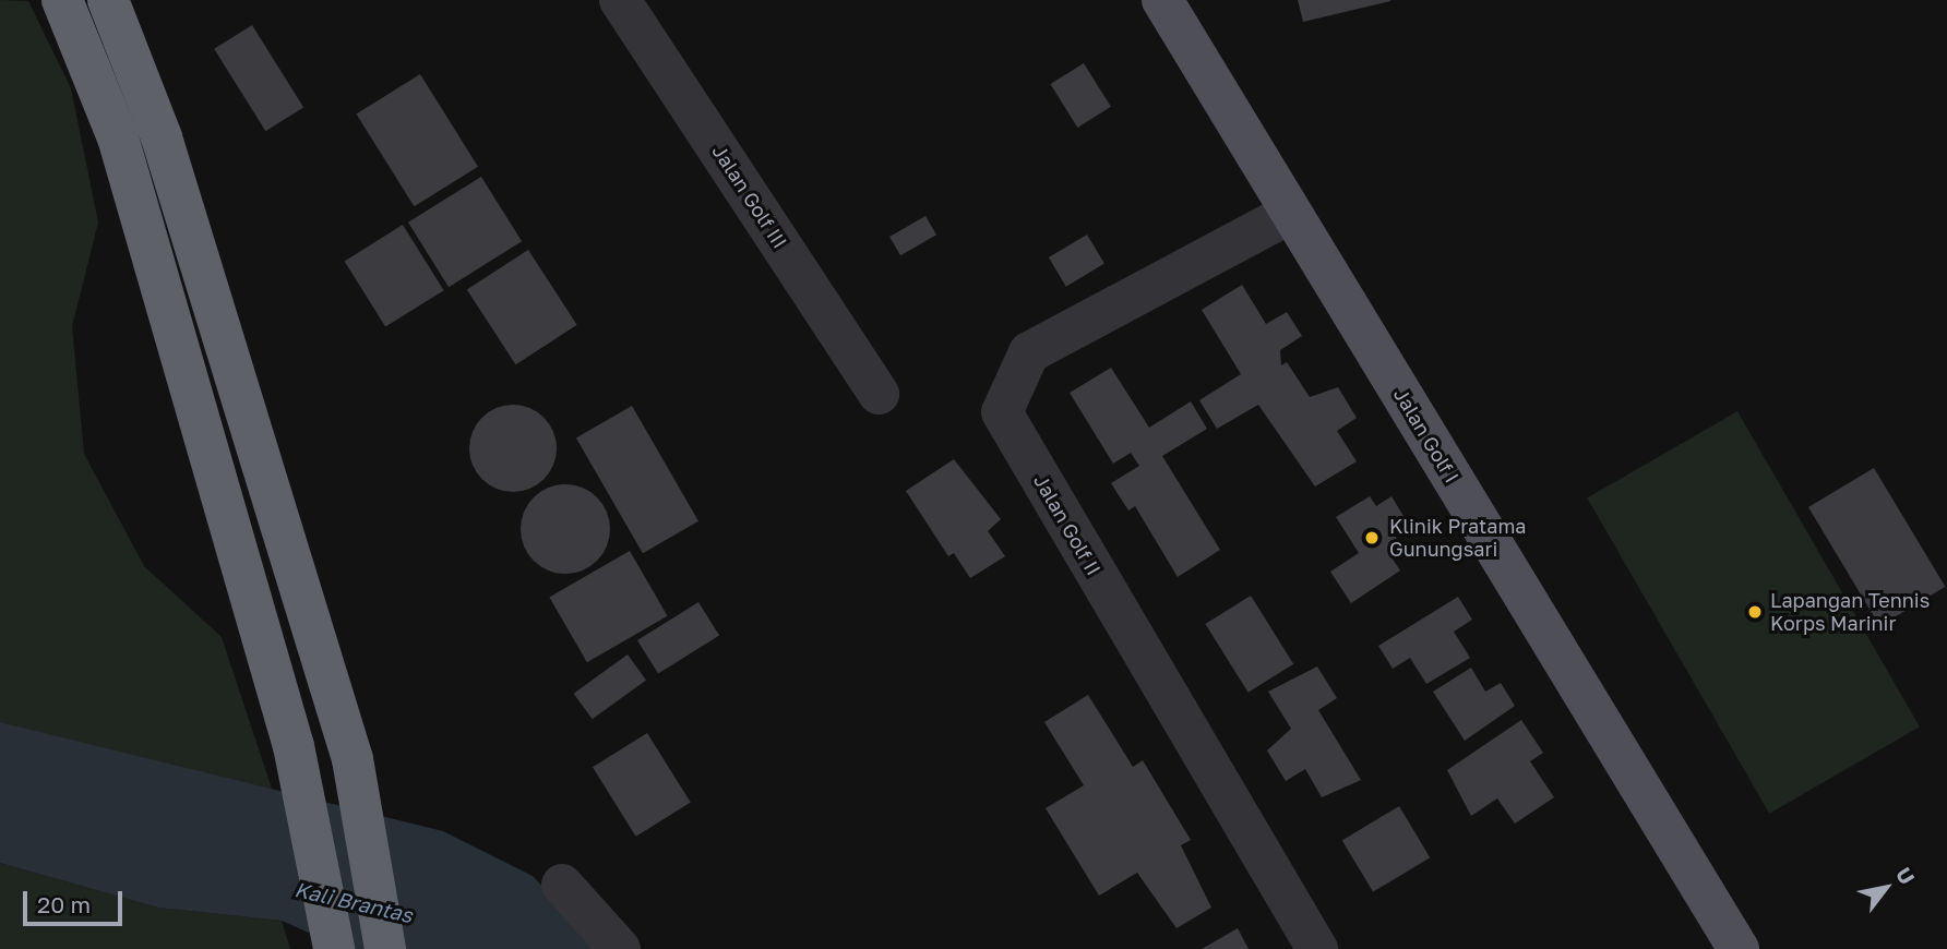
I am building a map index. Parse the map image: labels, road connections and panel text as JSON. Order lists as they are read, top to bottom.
{
  "streets": {
    "main road": ["Jalan Golf I"],
    "street": ["Jalan Golf III", "Jalan Golf II"]
  },
  "crossings": [
    ["Jalan Golf I", "Jalan Golf II"]
  ],
  "water": ["Kali Brantas"],
  "places": ["Klinik Pratama Gunungsari", "Lapangan Tennis Korps Marinir"],
  "scale_bar": "20 m",
  "north": "top right"
}
